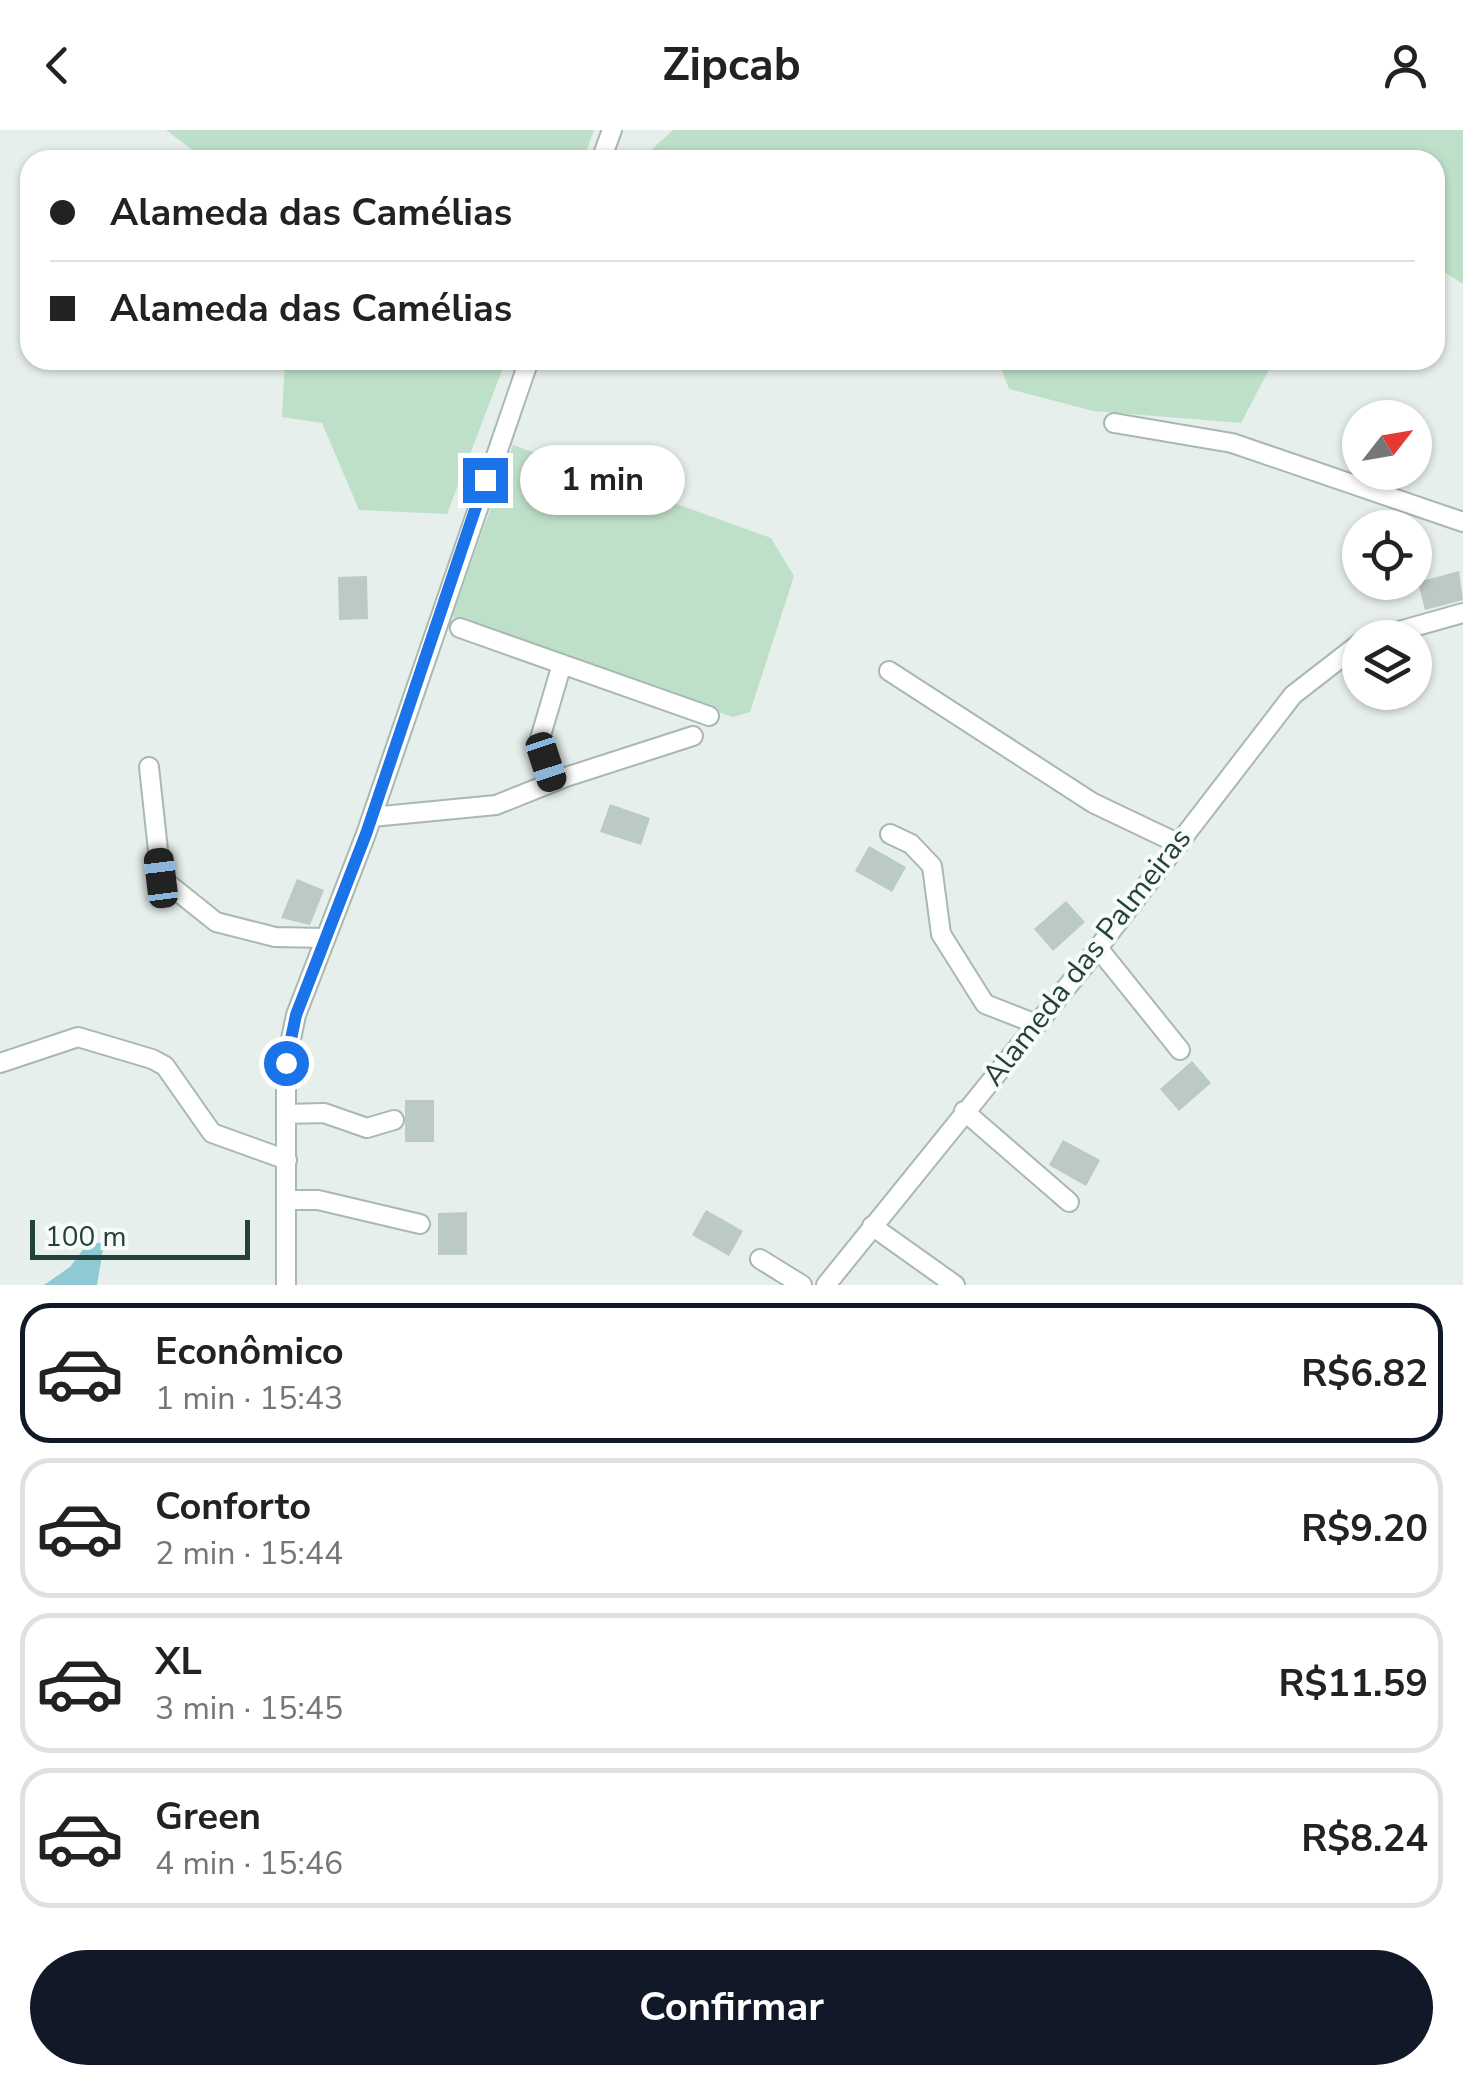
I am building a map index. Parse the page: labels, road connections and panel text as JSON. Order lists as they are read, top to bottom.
{
  "streets": {
    "street": ["Alameda das Palmeiras"]
  },
  "scale_bar": "100 m",
  "north": "top right",
  "page": {
    "header": "Zipcab",
    "banner": ["Alameda das Camélias", "Alameda das Camélias"],
    "bubble": "1 min",
    "scale": "100 m",
    "list": [
      {
        "name": "Econômico",
        "note": "1 min · 15:43",
        "value": "R$6.82"
      },
      {
        "name": "Conforto",
        "note": "2 min · 15:44",
        "value": "R$9.20"
      },
      {
        "name": "XL",
        "note": "3 min · 15:45",
        "value": "R$11.59"
      },
      {
        "name": "Green",
        "note": "4 min · 15:46",
        "value": "R$8.24"
      }
    ],
    "buttons": "Confirmar"
  }
}
